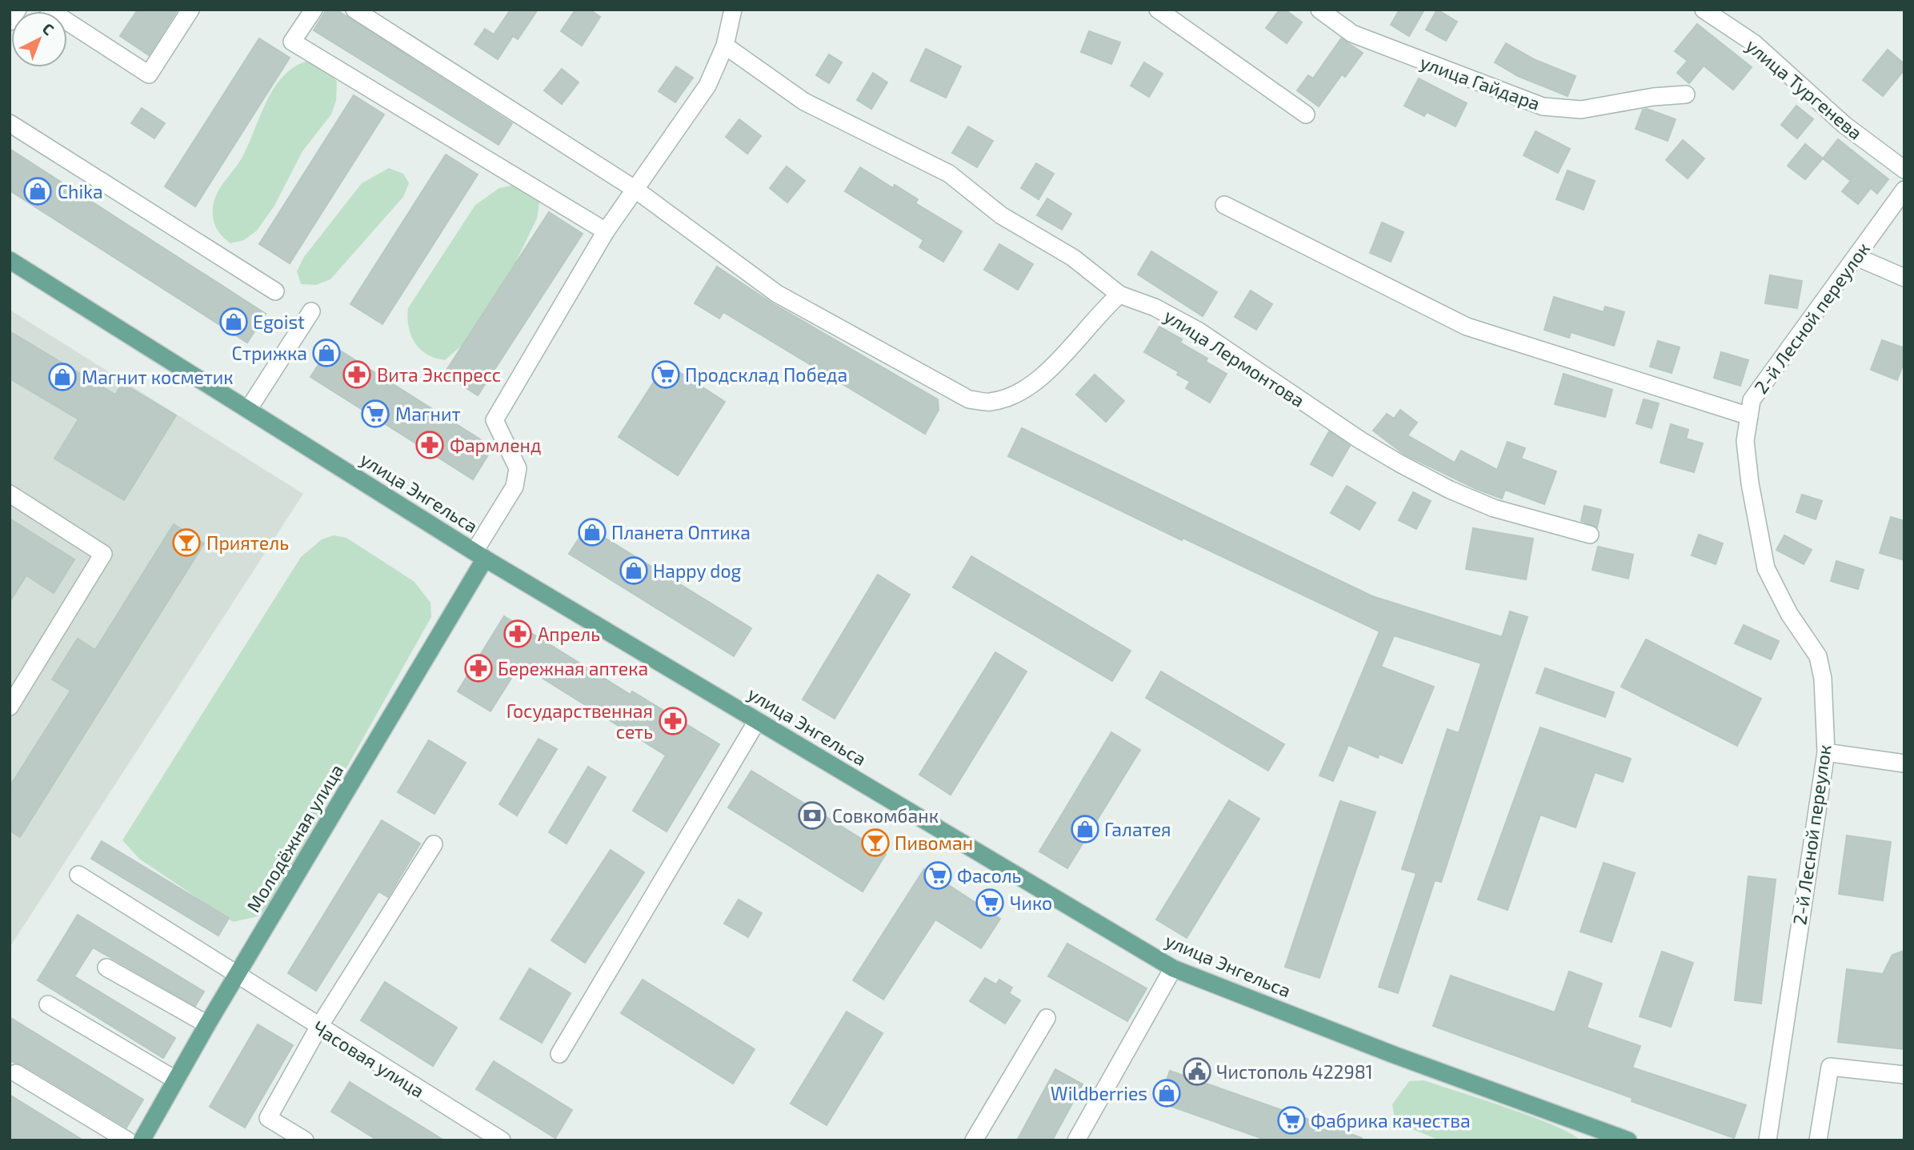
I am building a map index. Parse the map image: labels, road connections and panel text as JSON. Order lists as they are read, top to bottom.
{
  "streets": {
    "main road": ["улица Энгельса", "Молодёжная улица"],
    "street": [
      "улица Гайдара",
      "улица Тургенева",
      "2-й Лесной переулок",
      "улица Лермонтова",
      "Часовая улица"
    ]
  },
  "crossings": [
    ["улица Энгельса", "Молодёжная улица"],
    ["Молодёжная улица", "Часовая улица"]
  ],
  "places": {
    "shop": [
      "Chika",
      "Egoist",
      "Стрижка",
      "Магнит косметик",
      "Планета Оптика",
      "Happy dog",
      "Галатея",
      "Wildberries"
    ],
    "pharmacy": [
      "Вита Экспресс",
      "Фармленд",
      "Апрель",
      "Бережная аптека",
      "Государственная сеть"
    ],
    "supermarket": [
      "Продсклад Победа",
      "Магнит",
      "Фасоль",
      "Чико",
      "Фабрика качества"
    ],
    "bar": ["Приятель", "Пивоман"],
    "bank": ["Совкомбанк"],
    "public building": ["Чистополь 422981"]
  },
  "north": "top right"
}
